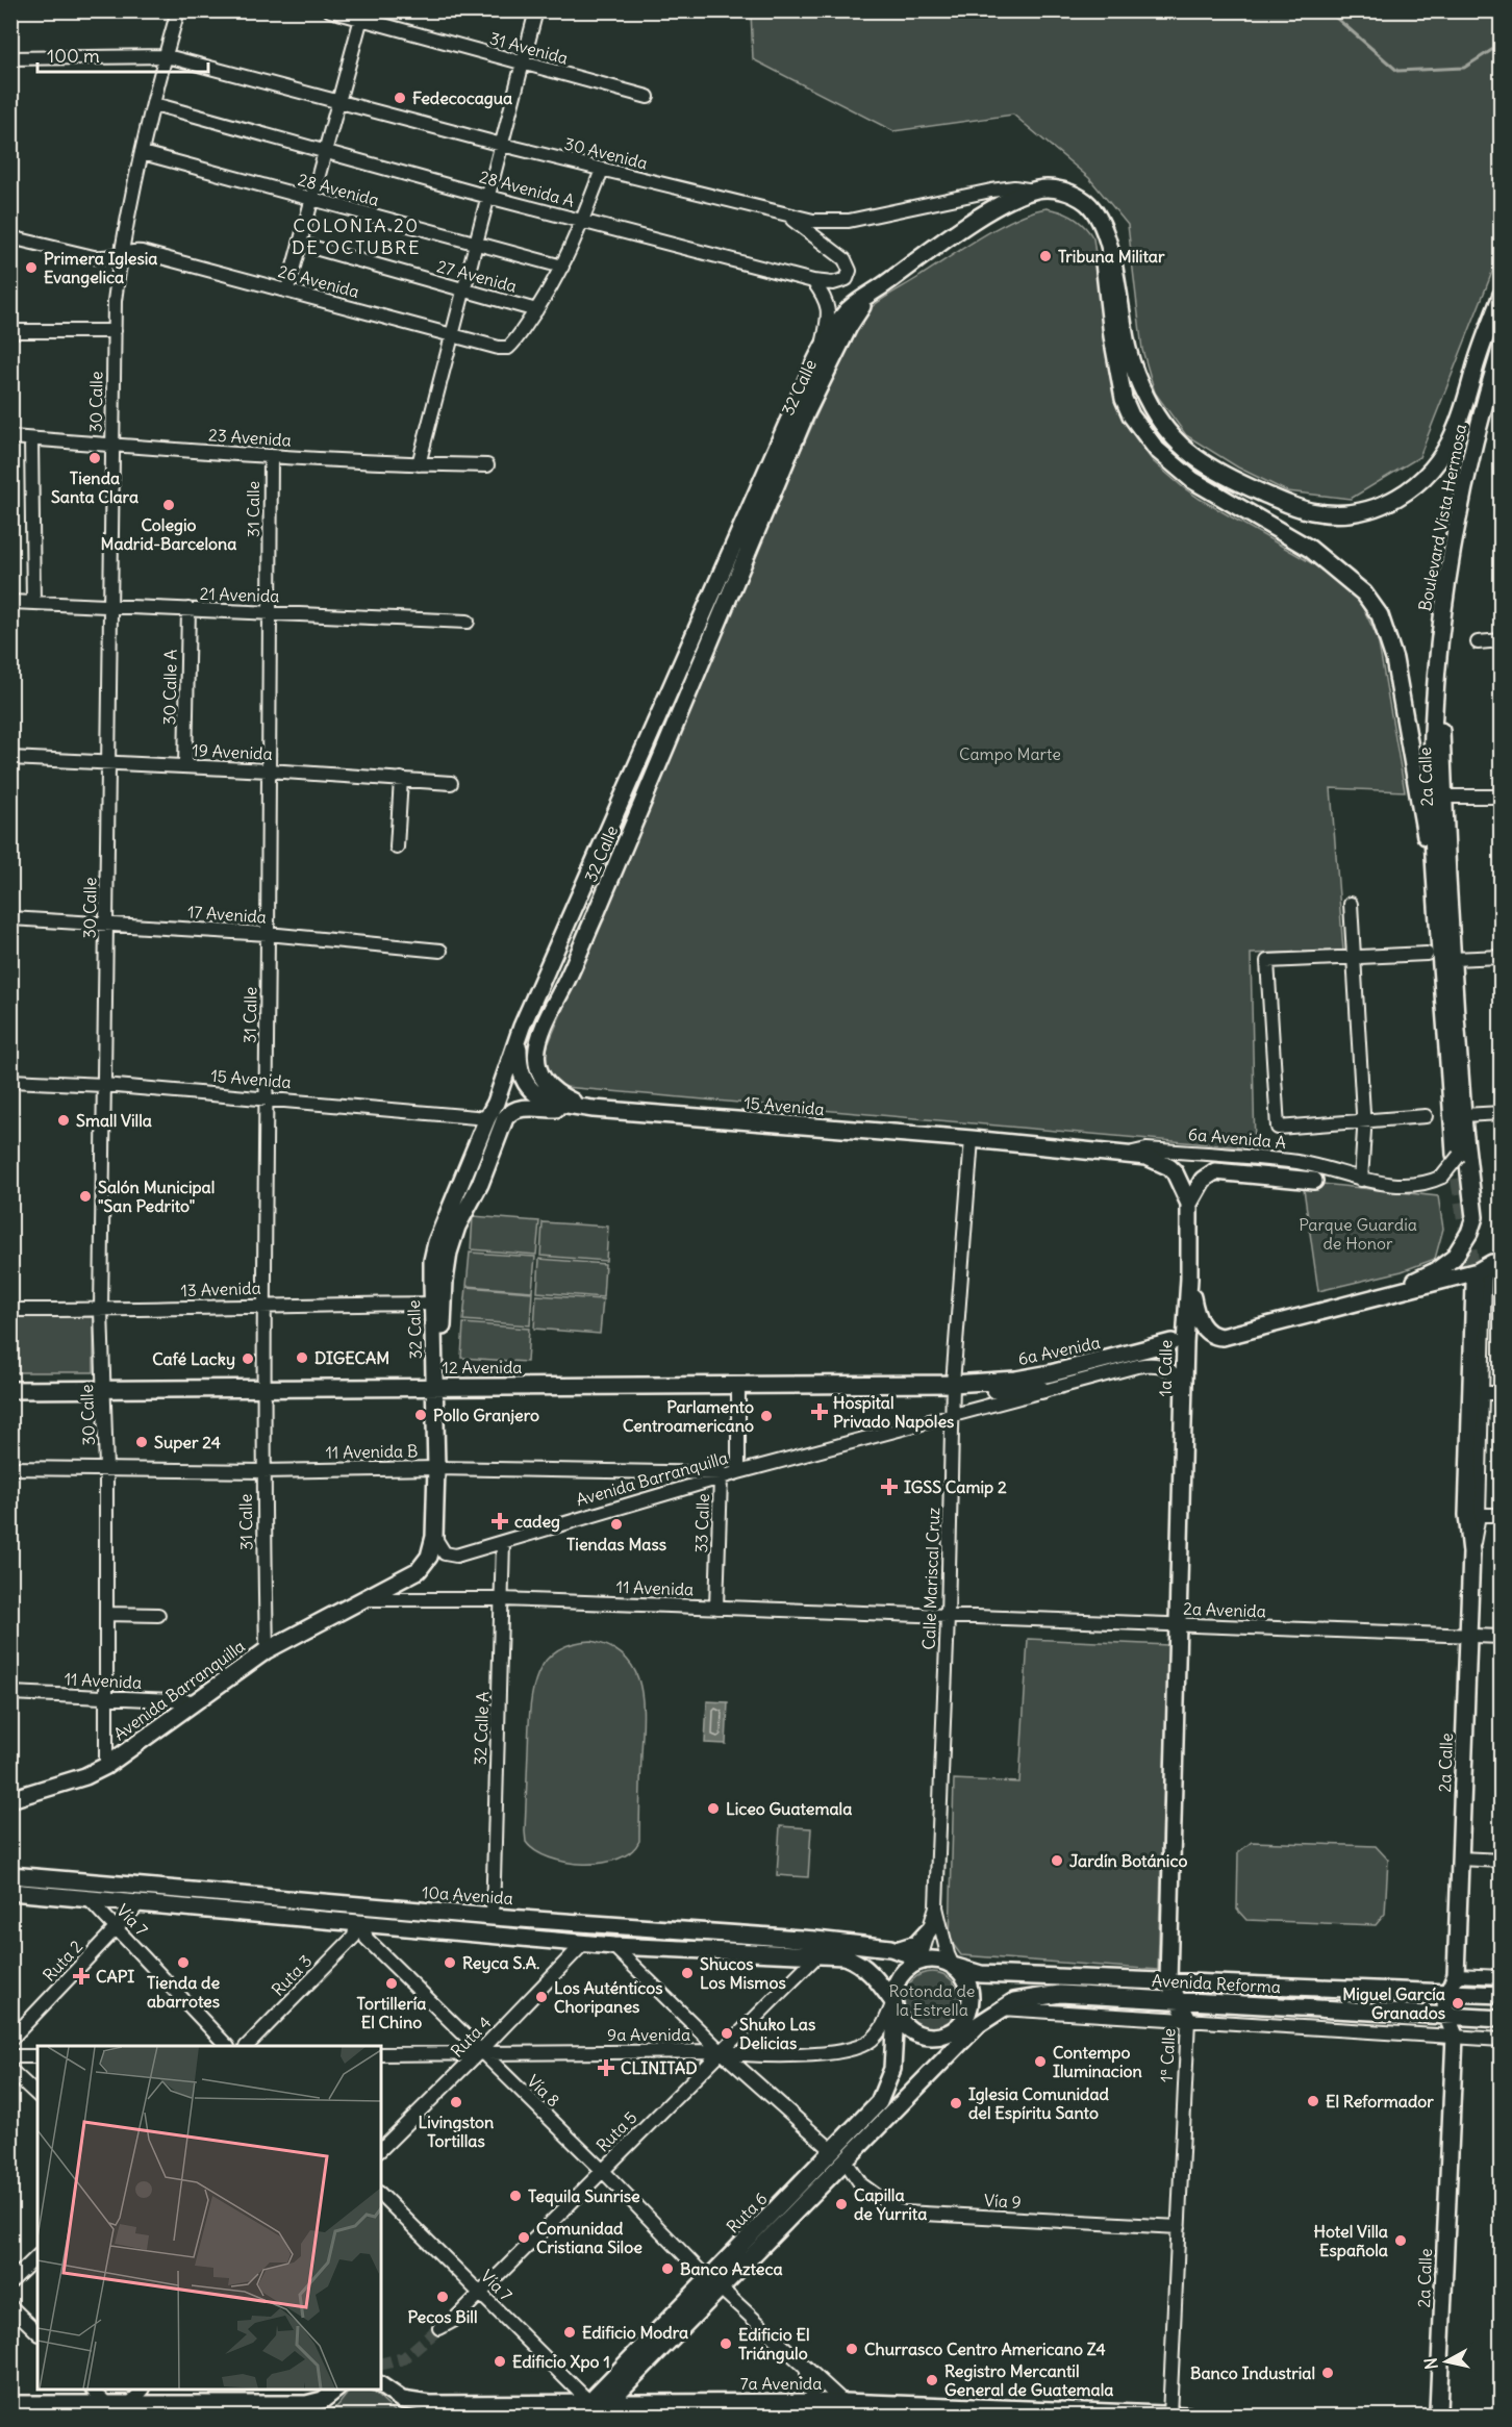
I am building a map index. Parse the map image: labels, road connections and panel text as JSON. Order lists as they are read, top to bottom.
{
  "streets": {
    "main road": [
      "32 Calle",
      "Boulevard Vista Hermosa",
      "2a Calle",
      "15 Avenida",
      "6a Avenida A",
      "6a Avenida",
      "12 Avenida",
      "1a Calle",
      "Avenida Barranquilla",
      "10a Avenida",
      "Avenida Reforma",
      "1ª Calle",
      "Ruta 6",
      "7a Avenida"
    ],
    "street": [
      "31 Avenida",
      "30 Avenida",
      "28 Avenida A",
      "28 Avenida",
      "27 Avenida",
      "26 Avenida",
      "30 Calle",
      "23 Avenida",
      "31 Calle",
      "21 Avenida",
      "30 Calle A",
      "19 Avenida",
      "17 Avenida",
      "13 Avenida",
      "11 Avenida B",
      "33 Calle",
      "Calle Mariscal Cruz",
      "11 Avenida",
      "2a Avenida",
      "32 Calle A",
      "Vía 7",
      "Ruta 2",
      "Ruta 3",
      "9a Avenida",
      "Ruta 4",
      "Vía 8",
      "Ruta 5",
      "Vía 9"
    ]
  },
  "crossings": [
    ["30 Avenida", "28 Avenida A"],
    ["30 Avenida", "30 Calle"],
    ["28 Avenida A", "30 Calle"],
    ["28 Avenida", "30 Calle"],
    ["27 Avenida", "26 Avenida"],
    ["26 Avenida", "30 Calle"],
    ["32 Calle", "15 Avenida"],
    ["32 Calle", "13 Avenida"],
    ["32 Calle", "12 Avenida"],
    ["32 Calle", "11 Avenida B"],
    ["32 Calle", "Avenida Barranquilla"],
    ["30 Calle", "23 Avenida"],
    ["30 Calle", "21 Avenida"],
    ["30 Calle", "19 Avenida"],
    ["30 Calle", "17 Avenida"],
    ["30 Calle", "15 Avenida"],
    ["30 Calle", "13 Avenida"],
    ["30 Calle", "12 Avenida"],
    ["30 Calle", "11 Avenida B"],
    ["30 Calle", "Avenida Barranquilla"],
    ["30 Calle", "11 Avenida"],
    ["23 Avenida", "31 Calle"],
    ["31 Calle", "21 Avenida"],
    ["31 Calle", "19 Avenida"],
    ["31 Calle", "17 Avenida"],
    ["31 Calle", "15 Avenida"],
    ["31 Calle", "13 Avenida"],
    ["31 Calle", "12 Avenida"],
    ["31 Calle", "11 Avenida B"],
    ["31 Calle", "Avenida Barranquilla"],
    ["Boulevard Vista Hermosa", "2a Calle"],
    ["21 Avenida", "30 Calle A"],
    ["30 Calle A", "19 Avenida"],
    ["2a Calle", "6a Avenida A"],
    ["2a Calle", "2a Avenida"],
    ["2a Calle", "Avenida Reforma"],
    ["15 Avenida", "6a Avenida A"],
    ["15 Avenida", "Calle Mariscal Cruz"],
    ["6a Avenida A", "1a Calle"],
    ["6a Avenida A", "Calle Mariscal Cruz"],
    ["6a Avenida", "12 Avenida"],
    ["6a Avenida", "Calle Mariscal Cruz"],
    ["12 Avenida", "Calle Mariscal Cruz"],
    ["1a Calle", "Avenida Barranquilla"],
    ["1a Calle", "2a Avenida"],
    ["11 Avenida B", "Avenida Barranquilla"],
    ["Avenida Barranquilla", "33 Calle"],
    ["Avenida Barranquilla", "Calle Mariscal Cruz"],
    ["Avenida Barranquilla", "11 Avenida"],
    ["Avenida Barranquilla", "32 Calle A"],
    ["33 Calle", "11 Avenida"],
    ["Calle Mariscal Cruz", "11 Avenida"],
    ["Calle Mariscal Cruz", "2a Avenida"],
    ["Calle Mariscal Cruz", "10a Avenida"],
    ["Calle Mariscal Cruz", "Avenida Reforma"],
    ["Calle Mariscal Cruz", "9a Avenida"],
    ["Calle Mariscal Cruz", "Ruta 6"],
    ["11 Avenida", "2a Avenida"],
    ["11 Avenida", "32 Calle A"],
    ["32 Calle A", "10a Avenida"],
    ["10a Avenida", "Avenida Reforma"],
    ["10a Avenida", "9a Avenida"],
    ["10a Avenida", "Ruta 6"],
    ["Vía 7", "Ruta 2"],
    ["Vía 7", "Ruta 5"],
    ["Vía 7", "Ruta 6"],
    ["Vía 7", "7a Avenida"],
    ["Ruta 3", "Vía 8"],
    ["Avenida Reforma", "9a Avenida"],
    ["Avenida Reforma", "1ª Calle"],
    ["Avenida Reforma", "Ruta 6"],
    ["9a Avenida", "Ruta 4"],
    ["9a Avenida", "Vía 8"],
    ["9a Avenida", "Ruta 5"],
    ["9a Avenida", "Vía 9"],
    ["9a Avenida", "Ruta 6"],
    ["Ruta 4", "Vía 8"],
    ["1ª Calle", "Vía 9"],
    ["1ª Calle", "7a Avenida"],
    ["Vía 8", "Ruta 5"],
    ["Vía 8", "Ruta 6"],
    ["Ruta 5", "Vía 9"],
    ["Vía 9", "Ruta 6"],
    ["Ruta 6", "7a Avenida"]
  ],
  "districts": ["COLONIA 20 DE OCTUBRE"],
  "parks": ["Campo Marte", "Parque Guardia de Honor", "Rotonda de la Estrella"],
  "places": {
    "other": [
      "Fedecocagua",
      "Tribuna Militar",
      "Primera Iglesia Evangelica",
      "Tienda Santa Clara",
      "Colegio Madrid-Barcelona",
      "Small Villa",
      "Salón Municipal \"San Pedrito\"",
      "DIGECAM",
      "Café Lacky",
      "Pollo Granjero",
      "Parlamento Centroamericano",
      "Super 24",
      "Tiendas Mass",
      "Liceo Guatemala",
      "Jardín Botánico",
      "Tienda de abarrotes",
      "Reyca S.A.",
      "Shucos Los Mismos",
      "Tortillería El Chino",
      "Los Auténticos Choripanes",
      "Miguel García Granados",
      "Shuko Las Delicias",
      "Contempo Iluminacion",
      "El Reformador",
      "Livingston Tortillas",
      "Iglesia Comunidad del Espíritu Santo",
      "Tequila Sunrise",
      "Capilla de Yurrita",
      "Comunidad Cristiana Siloe",
      "Hotel Villa Española",
      "Banco Azteca",
      "Pecos Bill",
      "Edificio Modra",
      "Edificio El Triángulo",
      "Churrasco Centro Americano Z4",
      "Edificio Xpo 1",
      "Banco Industrial",
      "Registro Mercantil General de Guatemala"
    ],
    "health": [
      "Hospital Privado Napoles",
      "IGSS Camip 2",
      "cadeg",
      "CAPI",
      "CLINITAD"
    ]
  },
  "scale_bar": "100 m",
  "north": "left"
}
